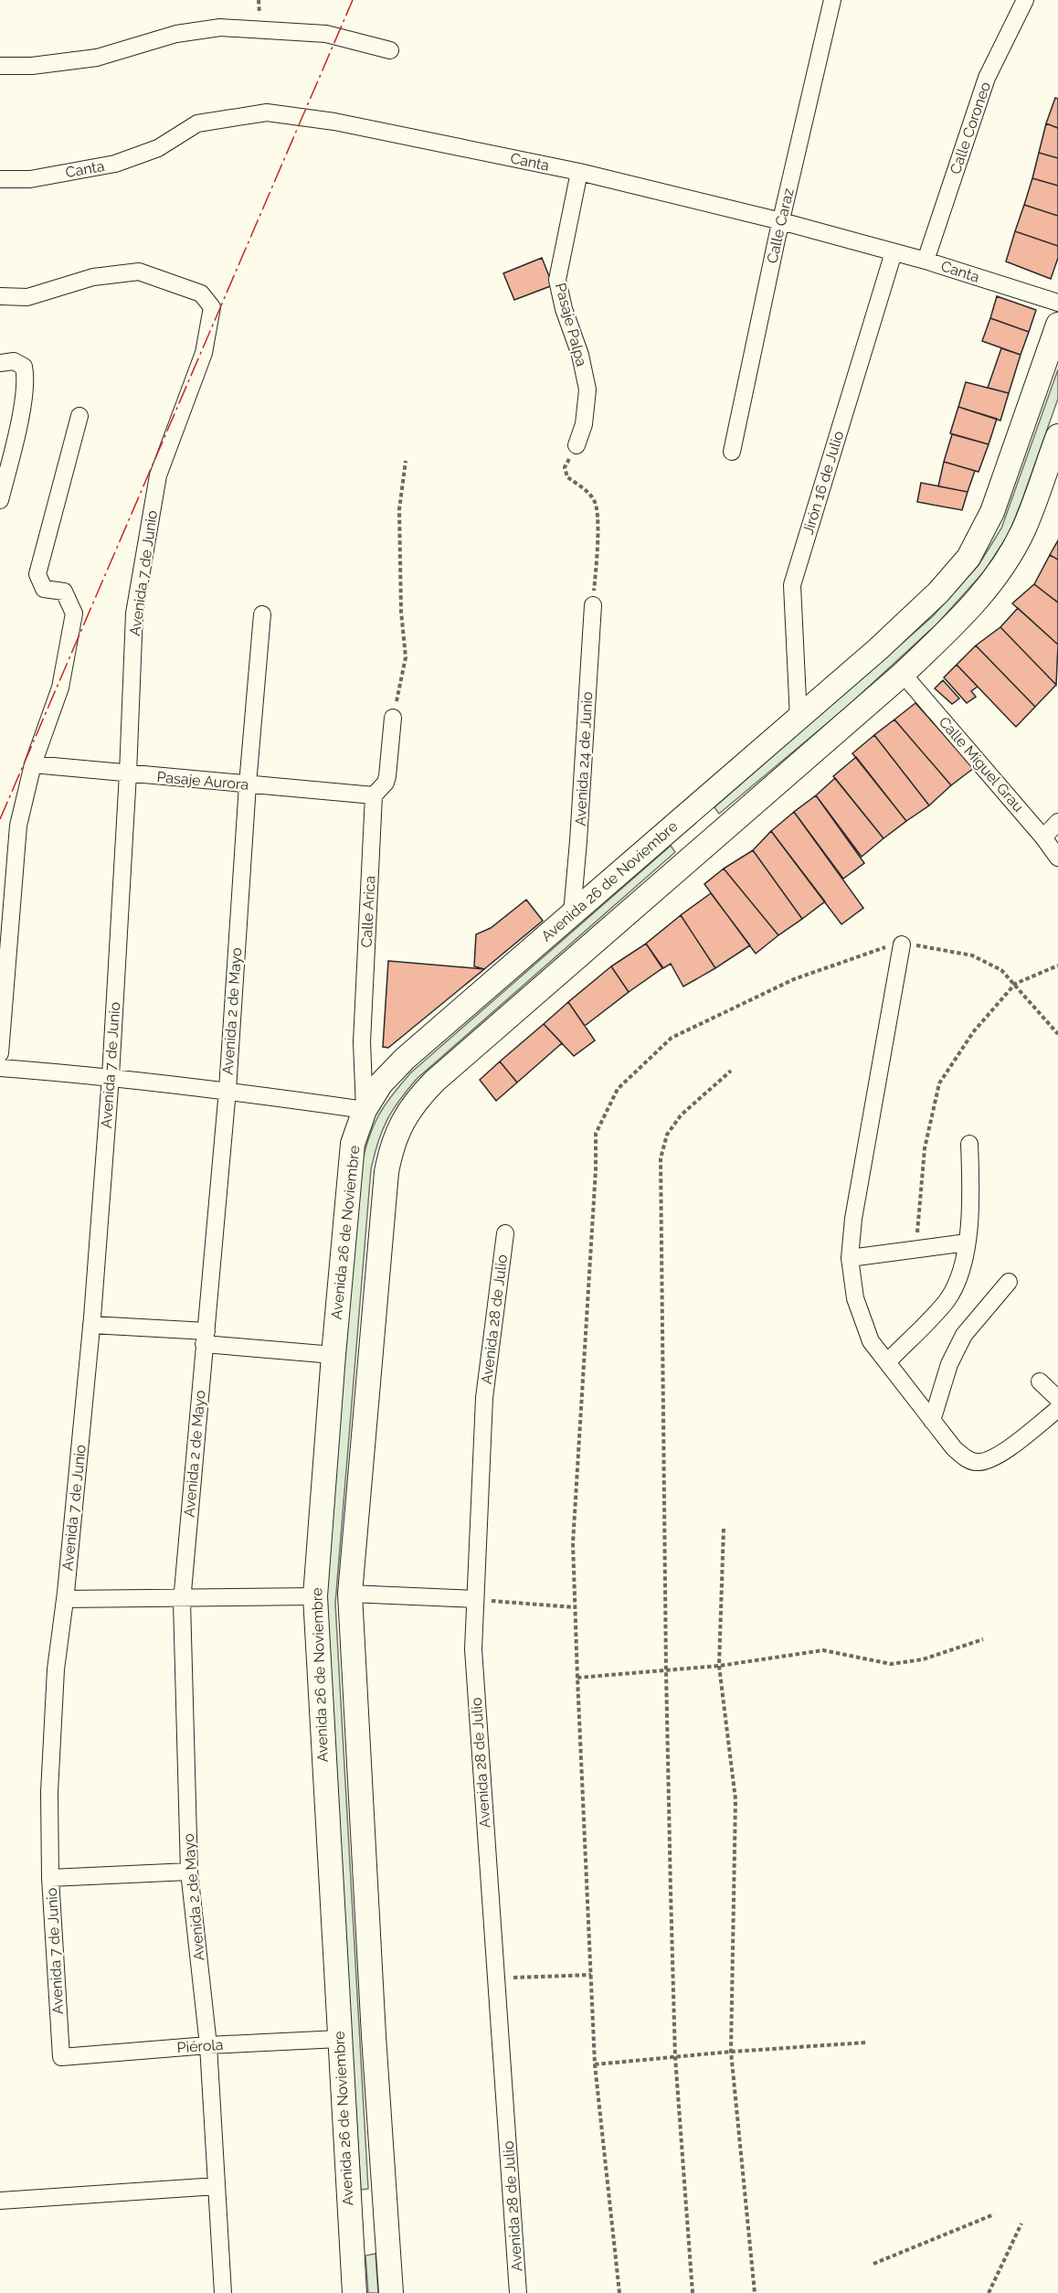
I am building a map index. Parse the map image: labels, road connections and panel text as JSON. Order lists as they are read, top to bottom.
{
  "streets": {
    "main road": ["Avenida 26 de Noviembre"],
    "street": [
      "Calle Coroneo",
      "Canta",
      "Calle Caraz",
      "Pasaje Palpa",
      "Jirón 16 de Julio",
      "Avenida 7 de Junio",
      "Avenida 24 de Junio",
      "Calle Miguel Grau",
      "Pasaje Aurora",
      "Calle Arica",
      "Avenida 2 de Mayo",
      "Avenida 28 de Julio",
      "Piérola"
    ]
  },
  "crossings": [
    ["Calle Coroneo", "Canta"],
    ["Canta", "Calle Caraz"],
    ["Canta", "Pasaje Palpa"],
    ["Canta", "Jirón 16 de Julio"],
    ["Jirón 16 de Julio", "Avenida 26 de Noviembre"],
    ["Avenida 7 de Junio", "Pasaje Aurora"],
    ["Avenida 7 de Junio", "Piérola"],
    ["Avenida 24 de Junio", "Avenida 26 de Noviembre"],
    ["Pasaje Aurora", "Calle Arica"],
    ["Pasaje Aurora", "Avenida 2 de Mayo"],
    ["Avenida 26 de Noviembre", "Calle Arica"],
    ["Avenida 26 de Noviembre", "Piérola"],
    ["Avenida 2 de Mayo", "Piérola"]
  ]
}
